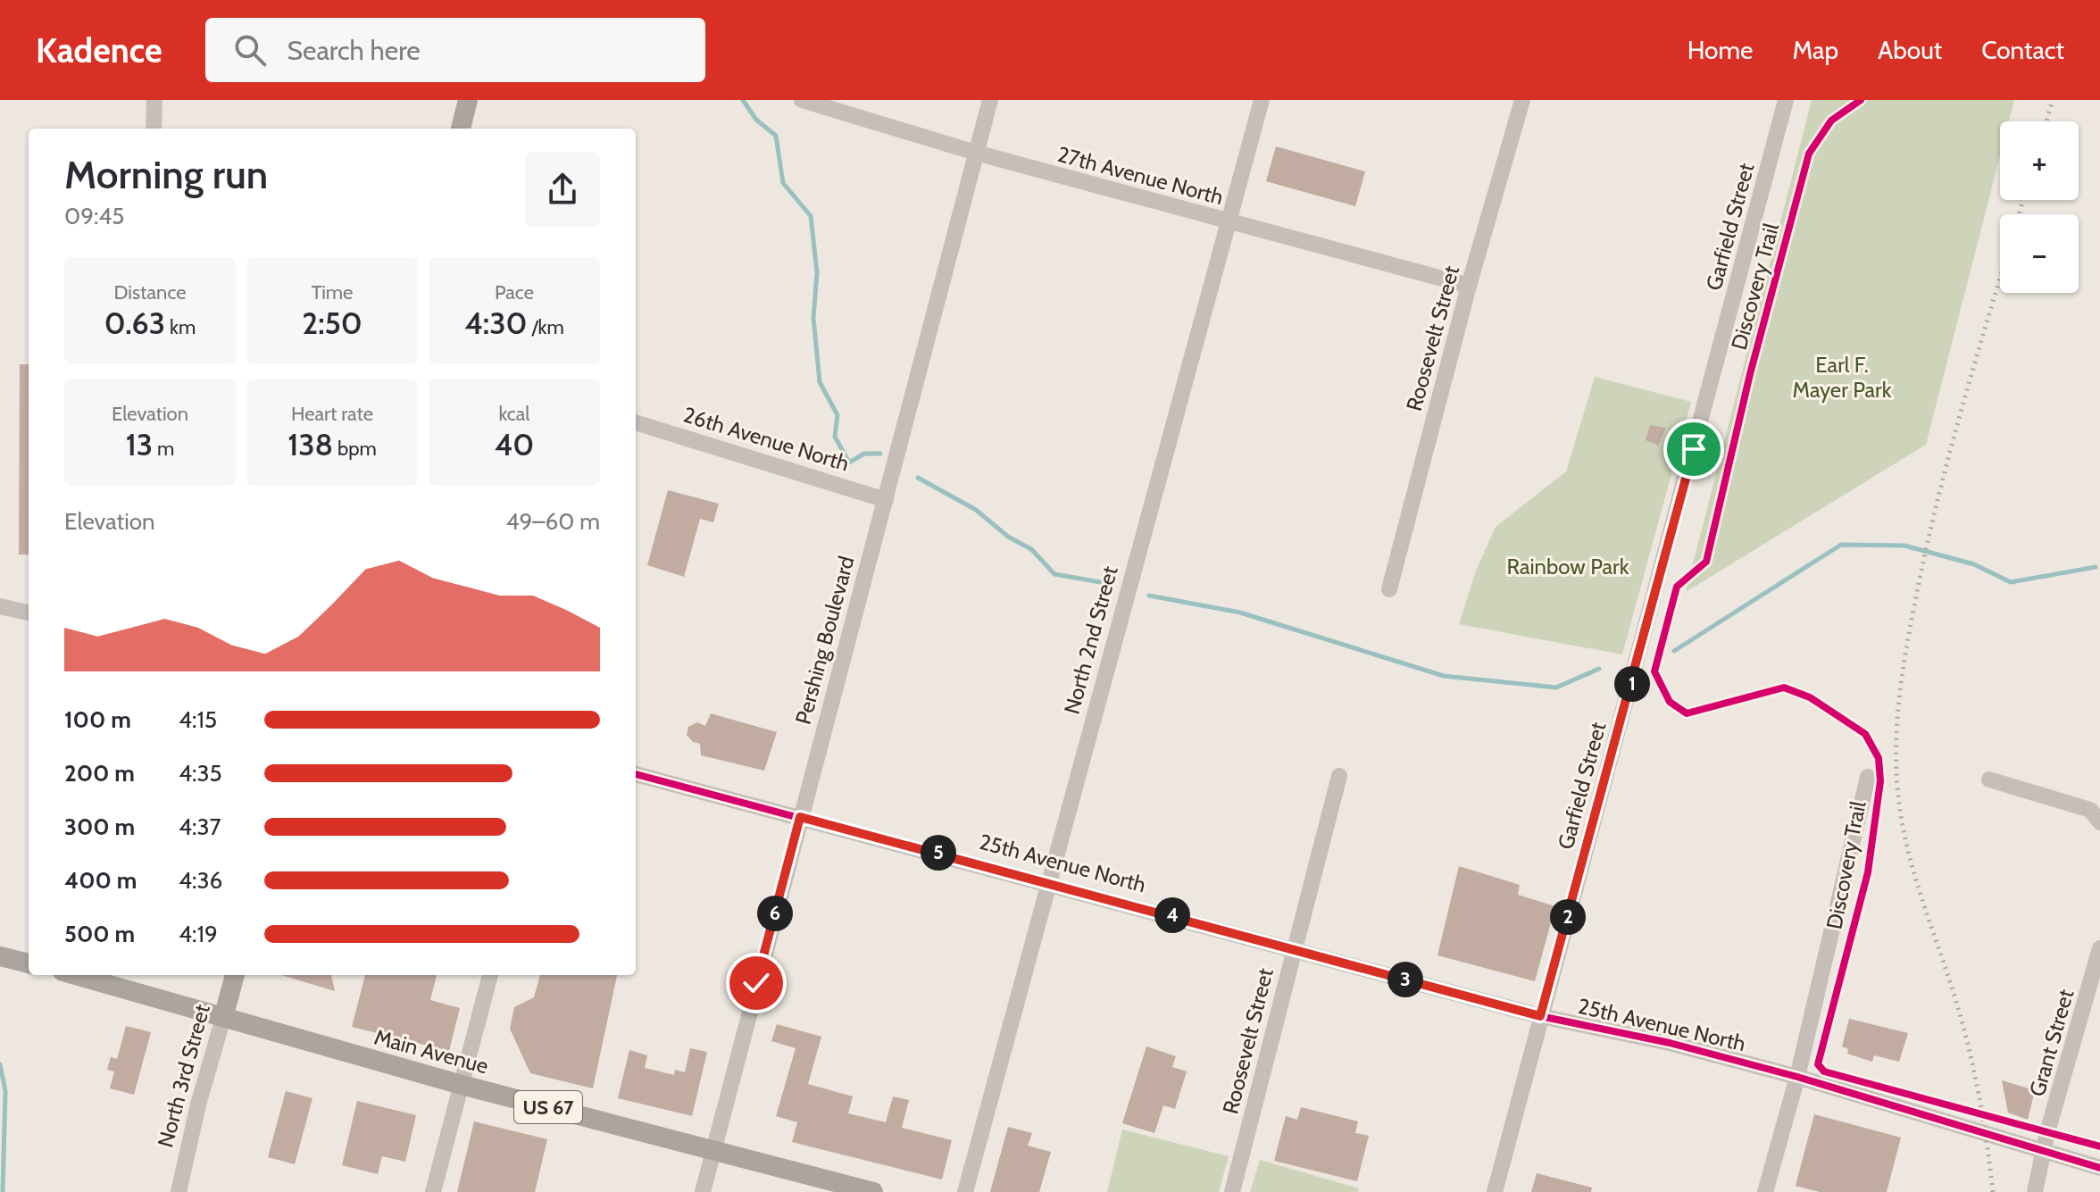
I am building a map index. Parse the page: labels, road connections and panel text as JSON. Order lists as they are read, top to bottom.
{
  "streets": {
    "main road": ["Main Avenue", "North 3rd Street", "US 67"],
    "street": [
      "27th Avenue North",
      "Garfield Street",
      "Roosevelt Street",
      "26th Avenue North",
      "Pershing Boulevard",
      "North 2nd Street",
      "25th Avenue North",
      "Grant Street"
    ],
    "cycle path": ["Discovery Trail"]
  },
  "crossings": [
    ["27th Avenue North", "Roosevelt Street"],
    ["27th Avenue North", "Pershing Boulevard"],
    ["27th Avenue North", "North 2nd Street"],
    ["Garfield Street", "25th Avenue North"],
    ["Roosevelt Street", "25th Avenue North"],
    ["26th Avenue North", "Pershing Boulevard"],
    ["Pershing Boulevard", "25th Avenue North"],
    ["Pershing Boulevard", "Main Avenue"],
    ["North 2nd Street", "25th Avenue North"],
    ["25th Avenue North", "Grant Street"],
    ["Main Avenue", "North 3rd Street"]
  ],
  "parks": ["Earl F. Mayer Park", "Rainbow Park"],
  "page": {
    "header": "Kadence",
    "search": "Search here",
    "nav": [
      "Home",
      "Map",
      "About",
      "Contact"
    ],
    "map_buttons": ["+", "−"],
    "heading": ["Morning run", "09:45"],
    "stats": [
      ["Distance", "0.63 km"],
      ["Time", "2:50"],
      ["Pace", "4:30 /km"],
      ["Elevation", "13 m"],
      ["Heart rate", "138 bpm"],
      ["kcal", "40"]
    ],
    "chart": ["Elevation", "49–60 m"],
    "pins": [
      "1",
      "5",
      "6",
      "4",
      "2",
      "3"
    ],
    "list": [
      {
        "name": "100 m",
        "note": "4:15"
      },
      {
        "name": "200 m",
        "note": "4:35"
      },
      {
        "name": "300 m",
        "note": "4:37"
      },
      {
        "name": "400 m",
        "note": "4:36"
      },
      {
        "name": "500 m",
        "note": "4:19"
      }
    ]
  }
}
